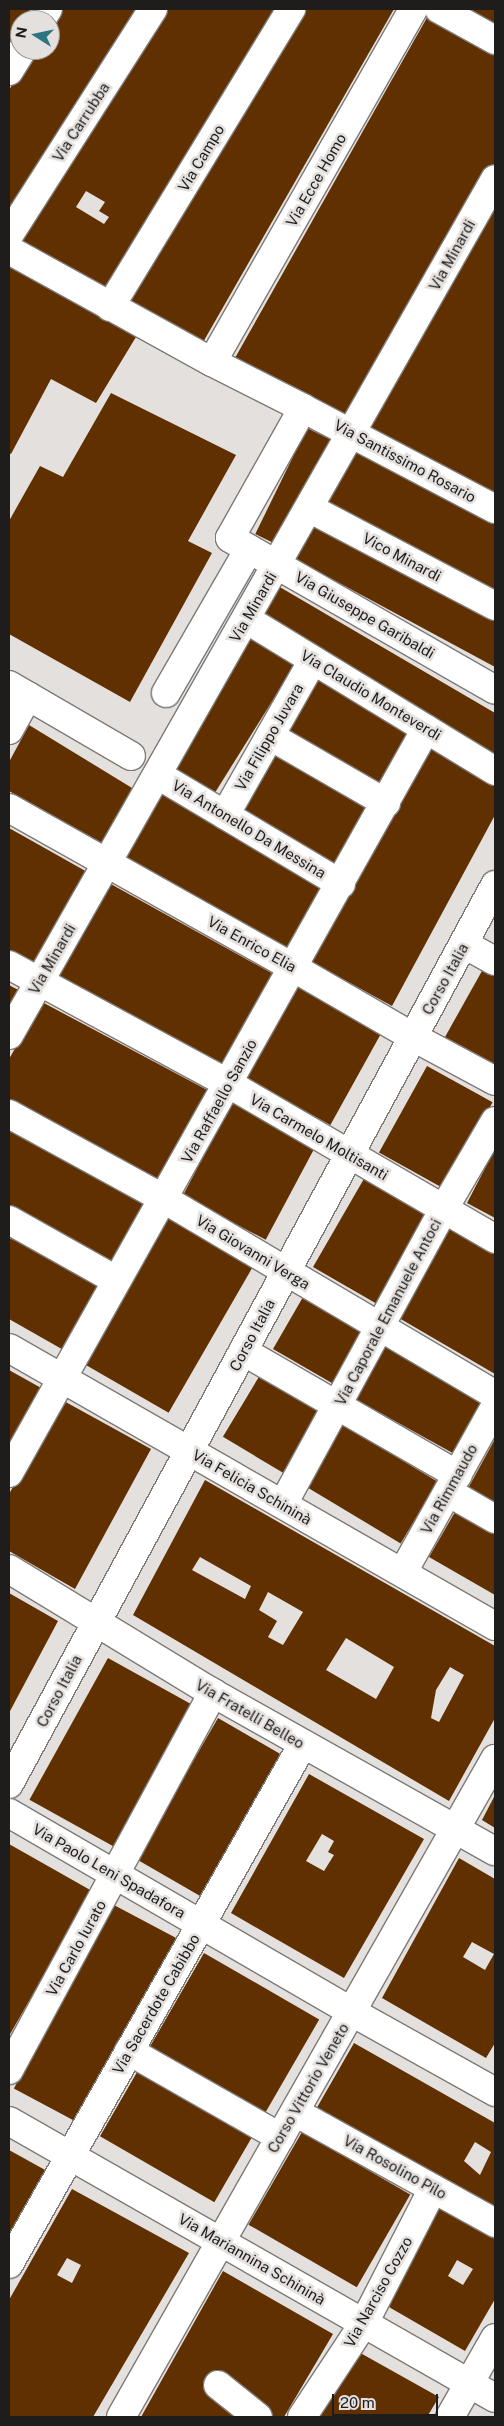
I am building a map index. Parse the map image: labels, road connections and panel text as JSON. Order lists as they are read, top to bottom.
{
  "streets": {
    "street": [
      "Via Carrubba",
      "Via Campo",
      "Via Ecce Homo",
      "Via Minardi",
      "Via Santissimo Rosario",
      "Vico Minardi",
      "Via Giuseppe Garibaldi",
      "Via Claudio Monteverdi",
      "Via Filippo Juvara",
      "Via Antonello Da Messina",
      "Via Enrico Elia",
      "Corso Italia",
      "Via Raffaello Sanzio",
      "Via Carmelo Moltisanti",
      "Via Giovanni Verga",
      "Via Caporale Emanuele Antoci",
      "Via Felicia Schininà",
      "Via Rimmaudo",
      "Via Fratelli Belleo",
      "Via Paolo Leni Spadafora",
      "Via Carlo Iurato",
      "Via Sacerdote Cabibbo",
      "Corso Vittorio Veneto",
      "Via Rosolino Pilo",
      "Via Mariannina Schininà",
      "Via Narciso Cozzo"
    ]
  },
  "crossings": [
    ["Via Campo", "Via Santissimo Rosario"],
    ["Via Ecce Homo", "Via Santissimo Rosario"],
    ["Via Minardi", "Via Santissimo Rosario"],
    ["Via Minardi", "Vico Minardi"],
    ["Via Minardi", "Via Giuseppe Garibaldi"],
    ["Via Minardi", "Via Claudio Monteverdi"],
    ["Via Minardi", "Via Antonello Da Messina"],
    ["Via Minardi", "Via Enrico Elia"],
    ["Via Minardi", "Via Carmelo Moltisanti"],
    ["Via Claudio Monteverdi", "Via Filippo Juvara"],
    ["Via Claudio Monteverdi", "Via Raffaello Sanzio"],
    ["Via Filippo Juvara", "Via Antonello Da Messina"],
    ["Via Antonello Da Messina", "Via Raffaello Sanzio"],
    ["Via Enrico Elia", "Corso Italia"],
    ["Via Enrico Elia", "Via Raffaello Sanzio"],
    ["Corso Italia", "Via Carmelo Moltisanti"],
    ["Corso Italia", "Via Giovanni Verga"],
    ["Corso Italia", "Via Felicia Schininà"],
    ["Corso Italia", "Via Fratelli Belleo"],
    ["Via Raffaello Sanzio", "Via Carmelo Moltisanti"],
    ["Via Raffaello Sanzio", "Via Giovanni Verga"],
    ["Via Raffaello Sanzio", "Via Felicia Schininà"],
    ["Via Carmelo Moltisanti", "Via Caporale Emanuele Antoci"],
    ["Via Giovanni Verga", "Via Caporale Emanuele Antoci"],
    ["Via Caporale Emanuele Antoci", "Via Felicia Schininà"],
    ["Via Felicia Schininà", "Via Rimmaudo"],
    ["Via Fratelli Belleo", "Via Carlo Iurato"],
    ["Via Fratelli Belleo", "Via Sacerdote Cabibbo"],
    ["Via Fratelli Belleo", "Corso Vittorio Veneto"],
    ["Via Paolo Leni Spadafora", "Via Carlo Iurato"],
    ["Via Paolo Leni Spadafora", "Via Sacerdote Cabibbo"],
    ["Via Paolo Leni Spadafora", "Corso Vittorio Veneto"],
    ["Via Sacerdote Cabibbo", "Via Mariannina Schininà"],
    ["Corso Vittorio Veneto", "Via Rosolino Pilo"],
    ["Corso Vittorio Veneto", "Via Mariannina Schininà"],
    ["Via Rosolino Pilo", "Via Narciso Cozzo"],
    ["Via Mariannina Schininà", "Via Narciso Cozzo"]
  ],
  "scale_bar": "20 m",
  "north": "left"
}
